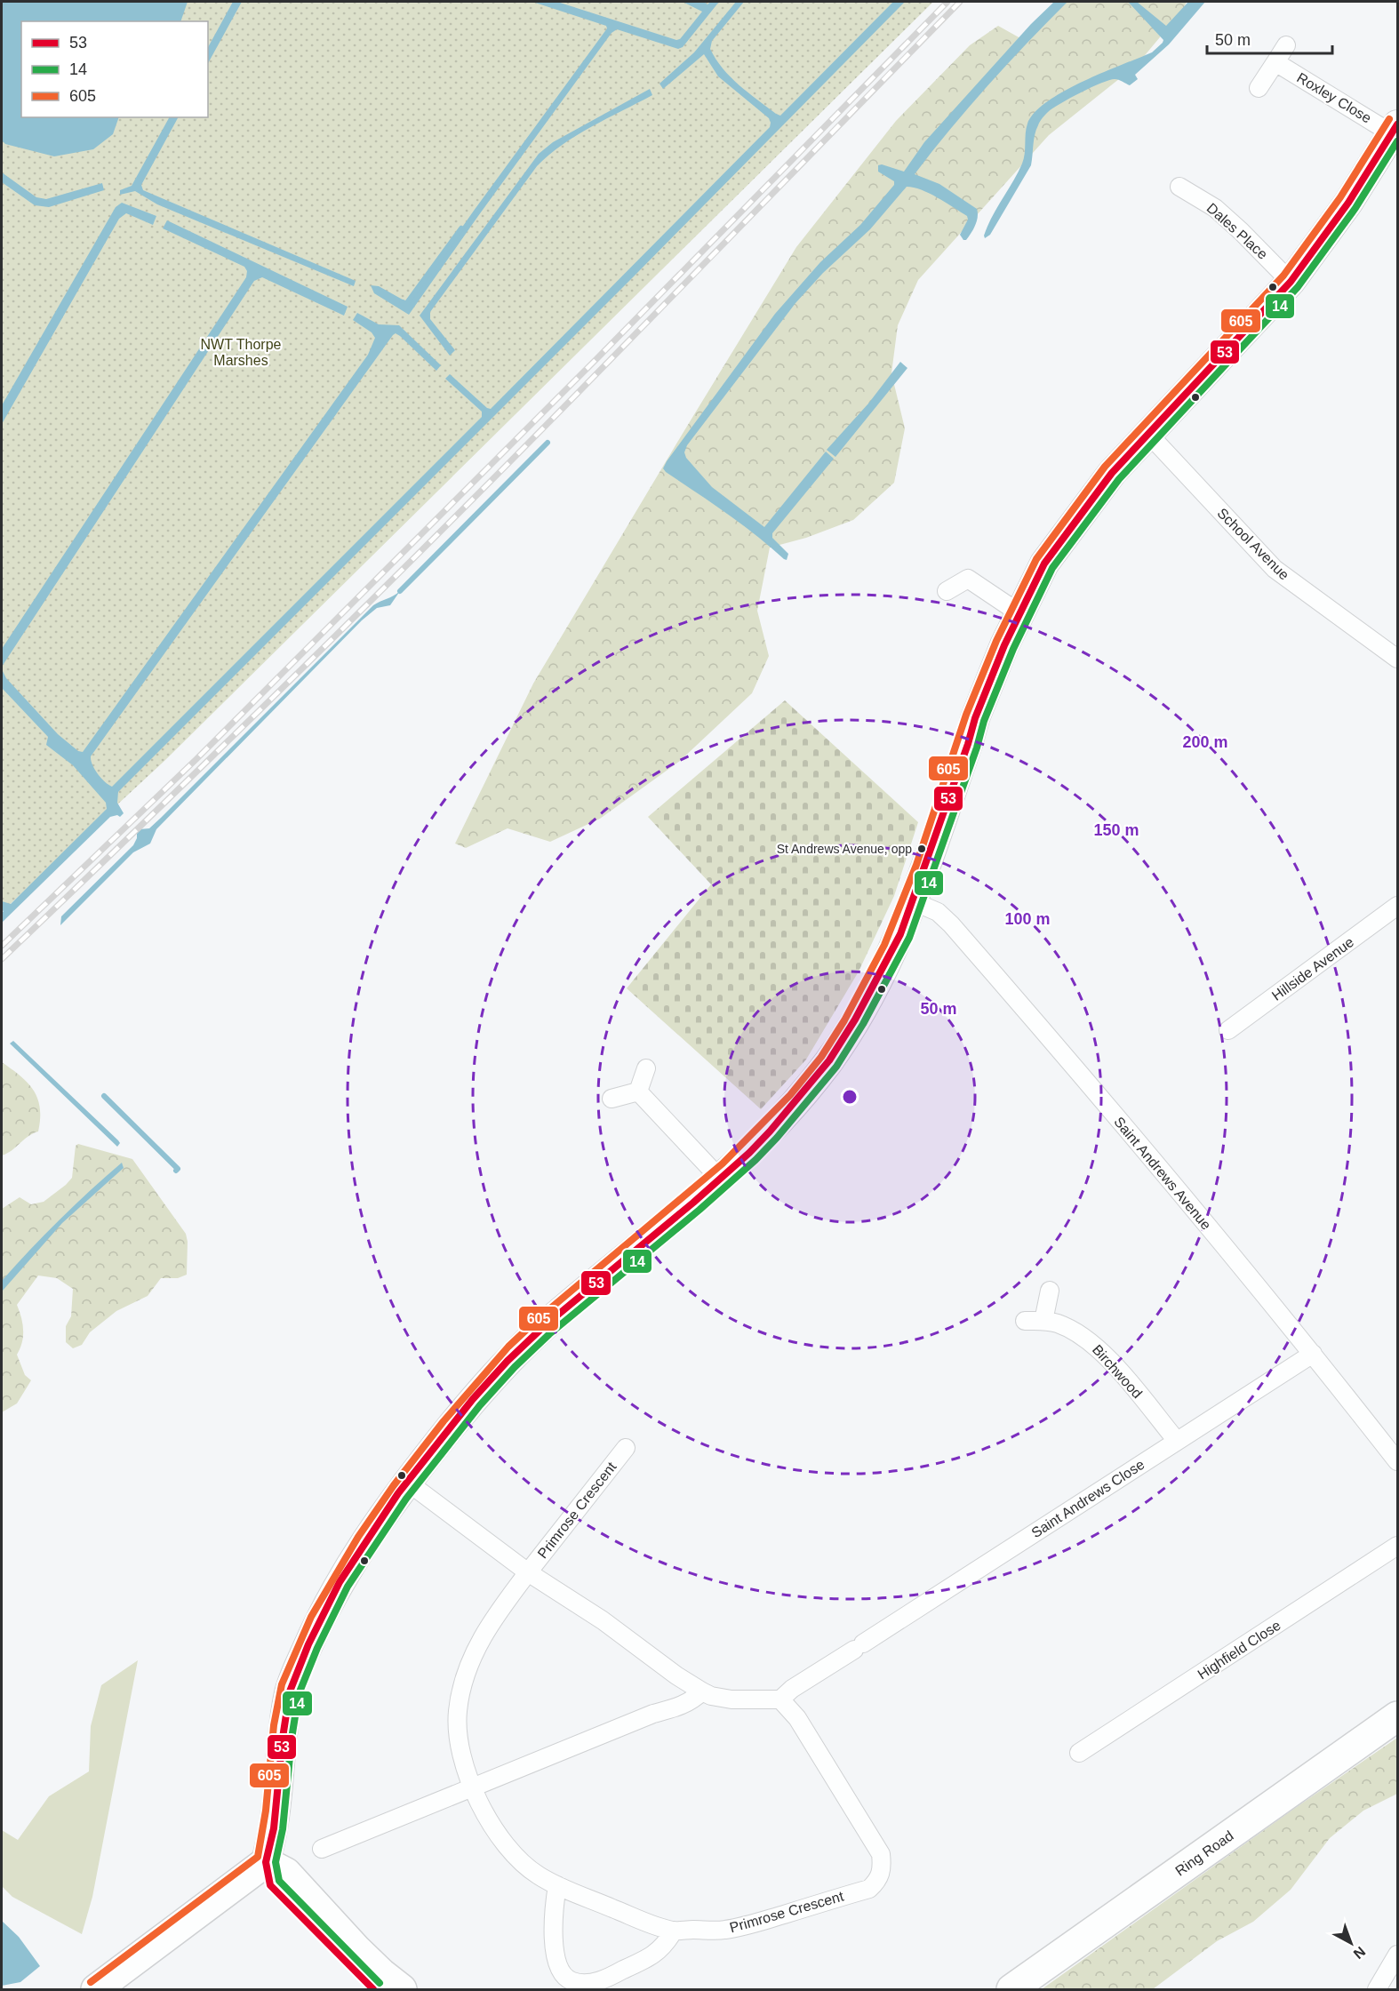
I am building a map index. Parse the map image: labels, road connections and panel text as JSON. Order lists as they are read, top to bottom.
{
  "streets": {
    "highway": ["Ring Road"],
    "street": [
      "Roxley Close",
      "Dales Place",
      "School Avenue",
      "Hillside Avenue",
      "Saint Andrews Avenue",
      "Birchwood",
      "Saint Andrews Close",
      "Primrose Crescent",
      "Highfield Close"
    ]
  },
  "crossings": [
    ["Saint Andrews Avenue", "Saint Andrews Close"],
    ["Birchwood", "Saint Andrews Close"],
    ["Saint Andrews Close", "Primrose Crescent"]
  ],
  "parks": ["NWT Thorpe Marshes"],
  "places": ["St Andrews Avenue, opp"],
  "lines": ["transit line 605", "transit line 53", "transit line 14"],
  "legend": ["53", "14", "605"],
  "scale_bar": "50 m",
  "north": "bottom right",
  "rings": [
    "200 m",
    "150 m",
    "100 m",
    "50 m"
  ]
}
